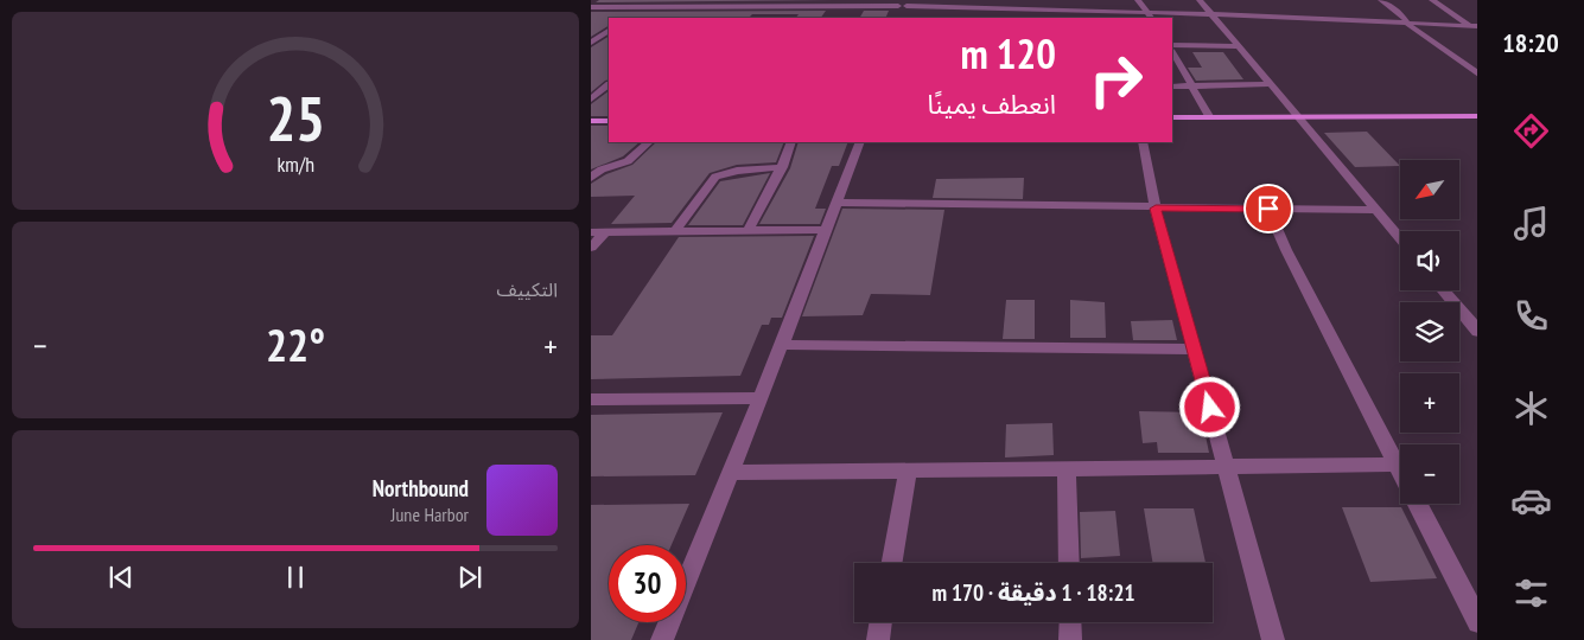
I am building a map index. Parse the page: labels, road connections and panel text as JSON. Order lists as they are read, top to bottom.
{
  "north": "bottom left",
  "page": {
    "tabs": "18:20",
    "turn": ["120 m", "انعطف يمينًا"],
    "map_buttons": ["+", "−"],
    "tile": "التكييف",
    "heat": ["−", "22°", "+"],
    "song": ["Northbound", "June Harbor"],
    "limit": "30",
    "trip": "18:21 · 1 دقيقة · 170 m",
    "gauge": ["25", "km/h"]
  }
}
